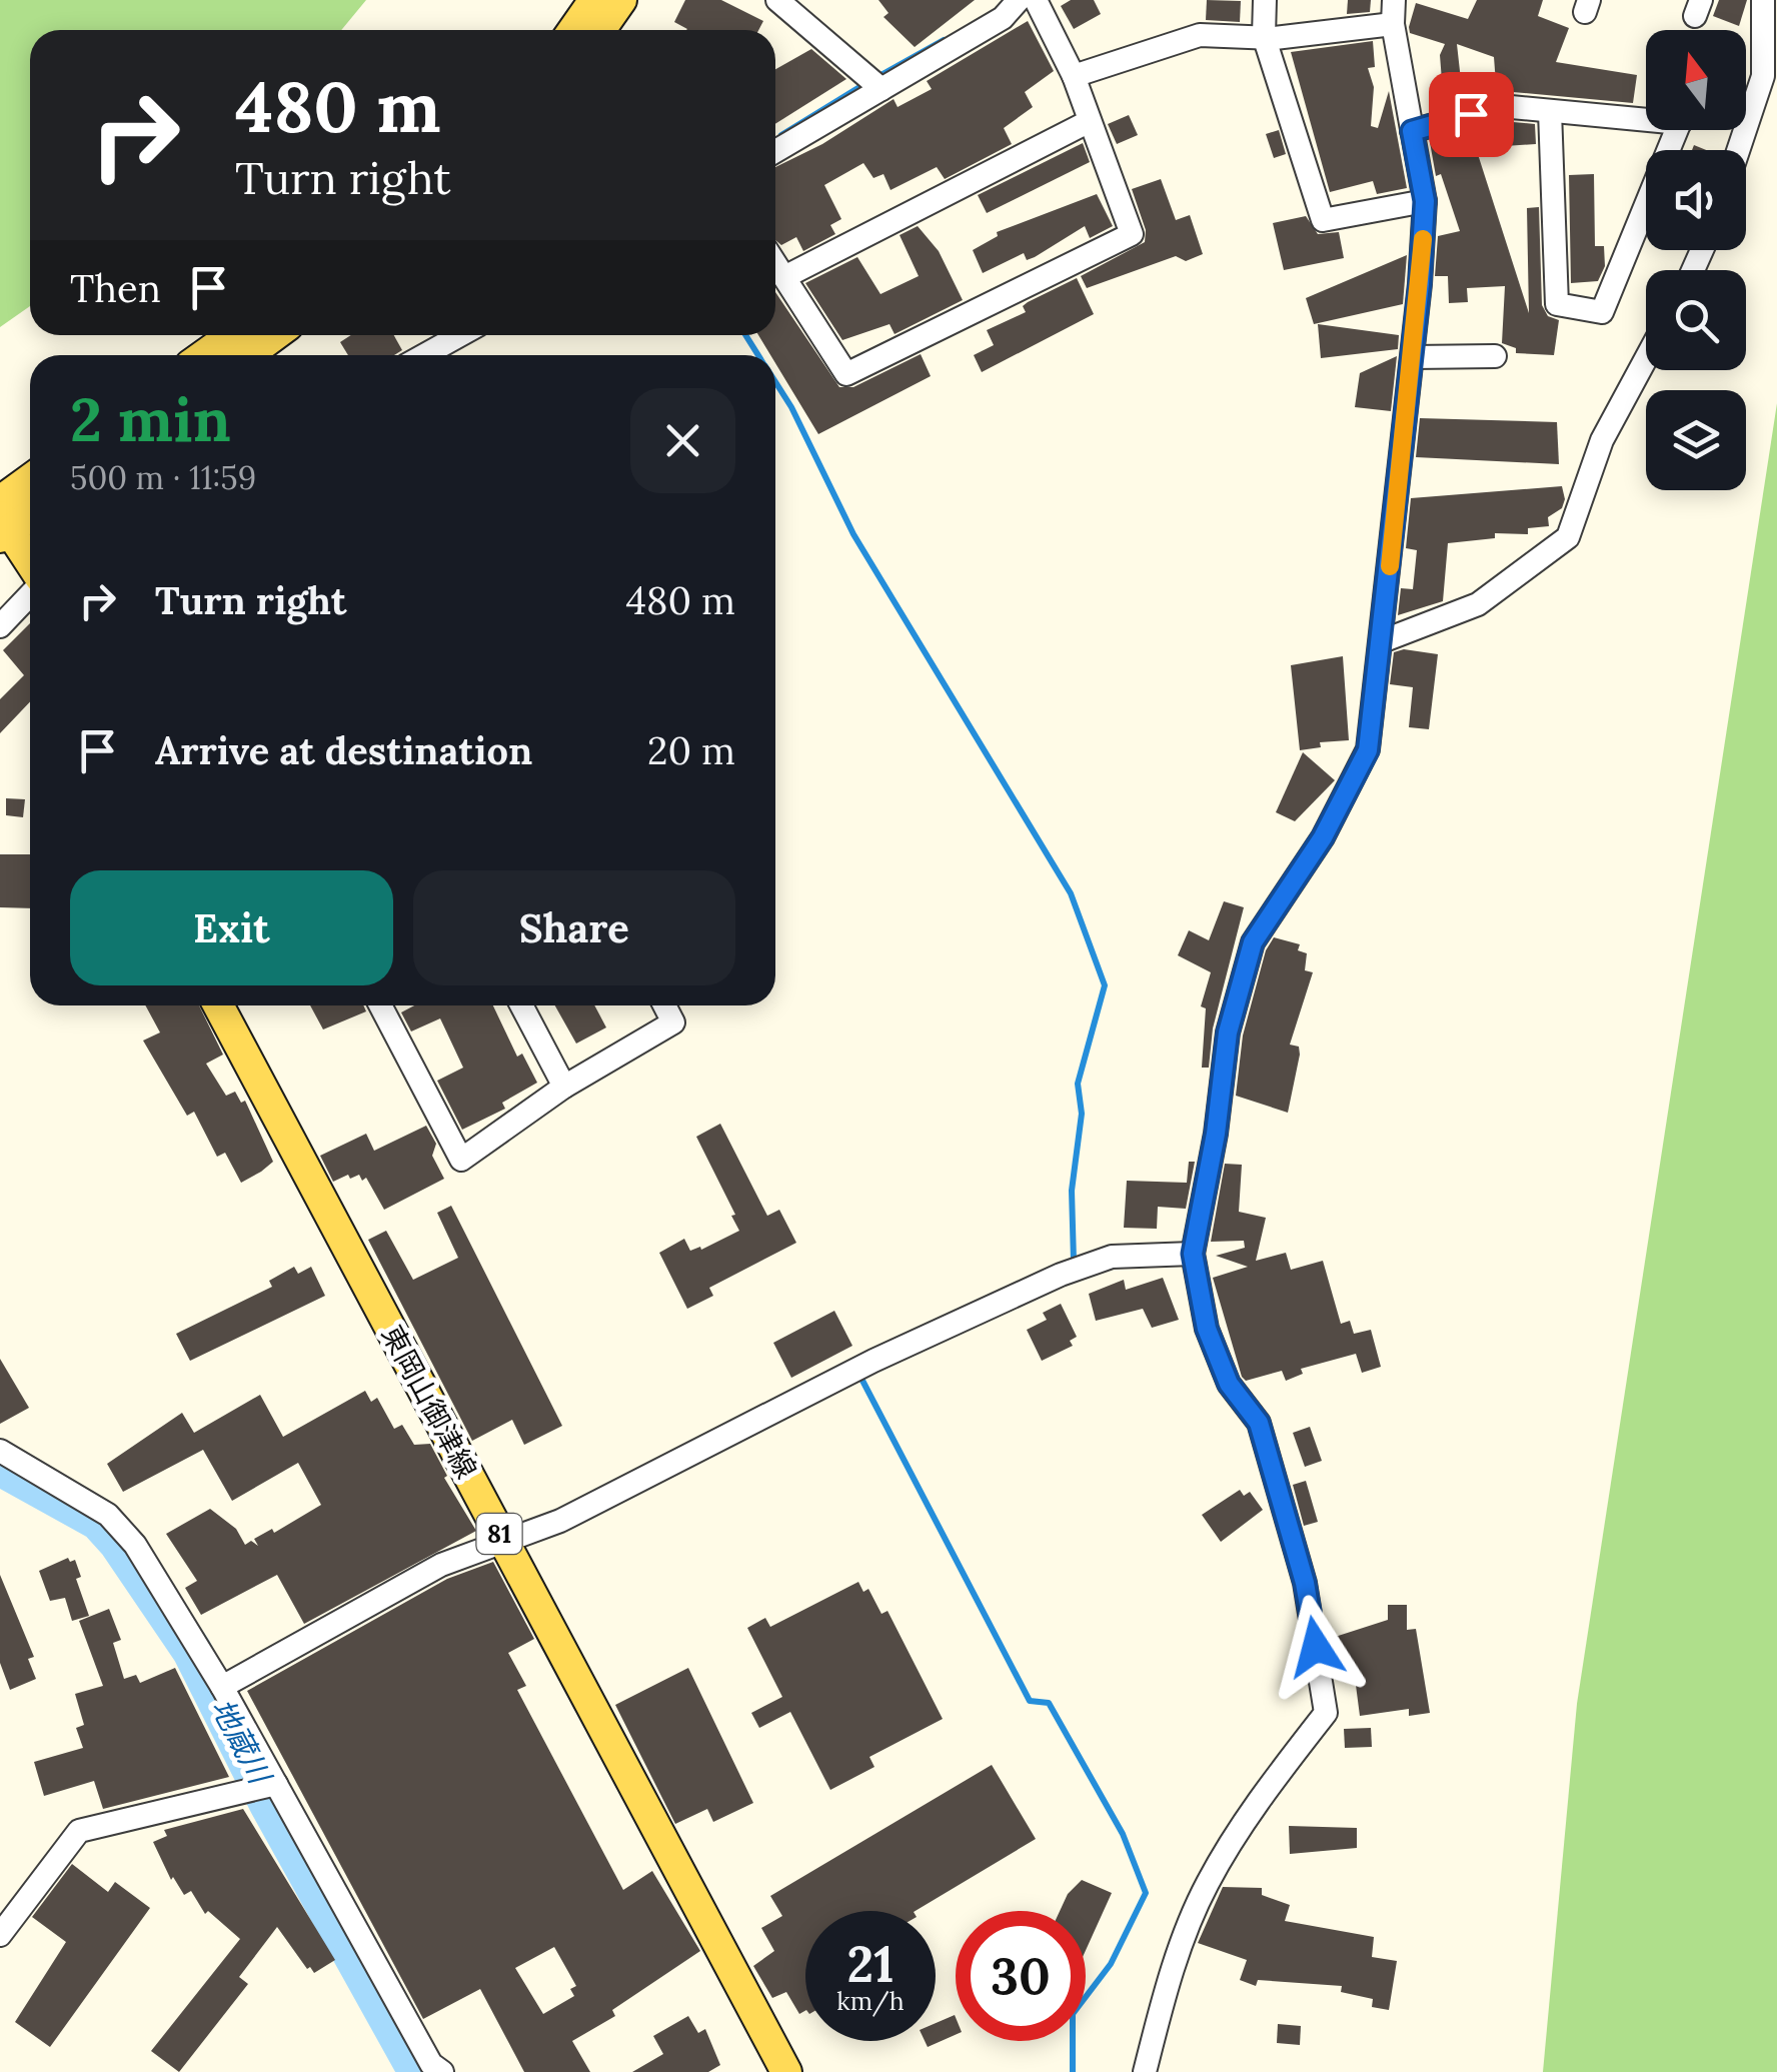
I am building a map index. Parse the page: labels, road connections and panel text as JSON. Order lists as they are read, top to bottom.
{
  "streets": {
    "main road": ["東岡山御津線", "81"]
  },
  "water": ["地蔵川"],
  "north": "top",
  "page": {
    "turn": ["480 m", "Turn right"],
    "then": "Then",
    "heading": ["2 min", "500 m · 11:59"],
    "list": [
      {
        "name": "Turn right",
        "value": "480 m"
      },
      {
        "name": "Arrive at destination",
        "value": "20 m"
      }
    ],
    "buttons": ["Exit", "Share"],
    "speed": "21 km/h",
    "limit": "30"
  }
}
